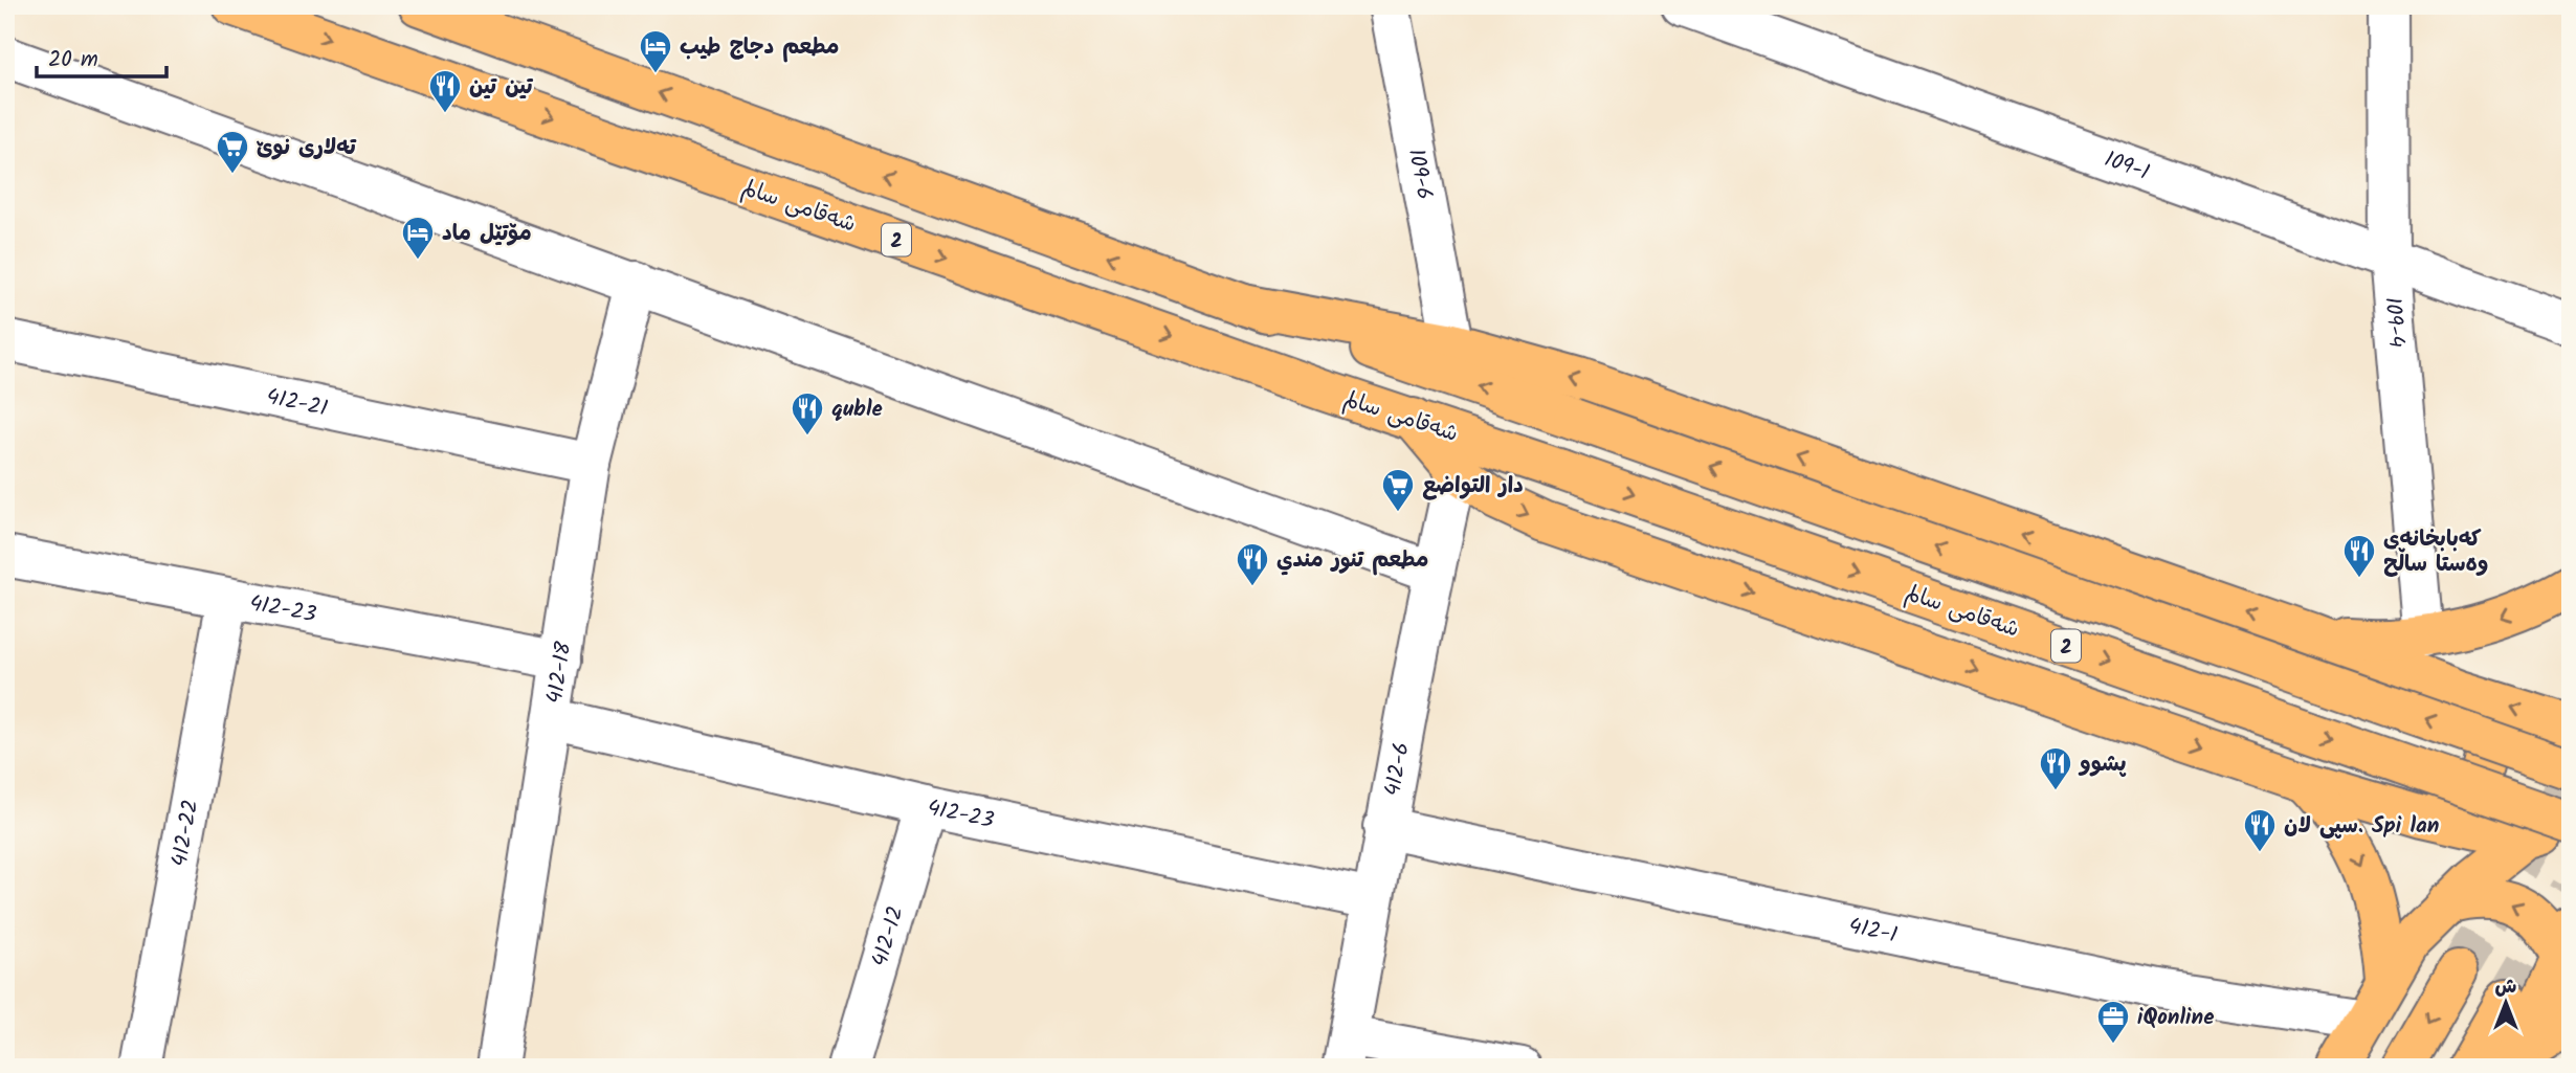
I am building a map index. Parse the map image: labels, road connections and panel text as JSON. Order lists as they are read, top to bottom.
{
  "streets": {
    "main road": ["شەقامی سالم", "2"],
    "street": [
      "109-1",
      "109-6",
      "109-4",
      "412-21",
      "412-23",
      "412-18",
      "412-6",
      "412-22",
      "412-1",
      "412-12"
    ]
  },
  "crossings": [
    ["109-1", "109-4"],
    ["412-21", "412-18"],
    ["412-23", "412-18"],
    ["412-23", "412-6"],
    ["412-23", "412-22"],
    ["412-23", "412-12"],
    ["412-6", "412-1"]
  ],
  "places": {
    "hotel": ["مطعم دجاج طيب", "مۆتێل ماد"],
    "restaurant": [
      "تين تين",
      "quble",
      "کەبابخانەی وەستا ساڵح",
      "مطعم تنور مندي",
      "پشوو",
      "سپی لان. Spi lan"
    ],
    "supermarket": ["تەلاری نوێ", "دار التواضع"],
    "office": ["iQonline"]
  },
  "scale_bar": "20 m",
  "north": "top"
}
